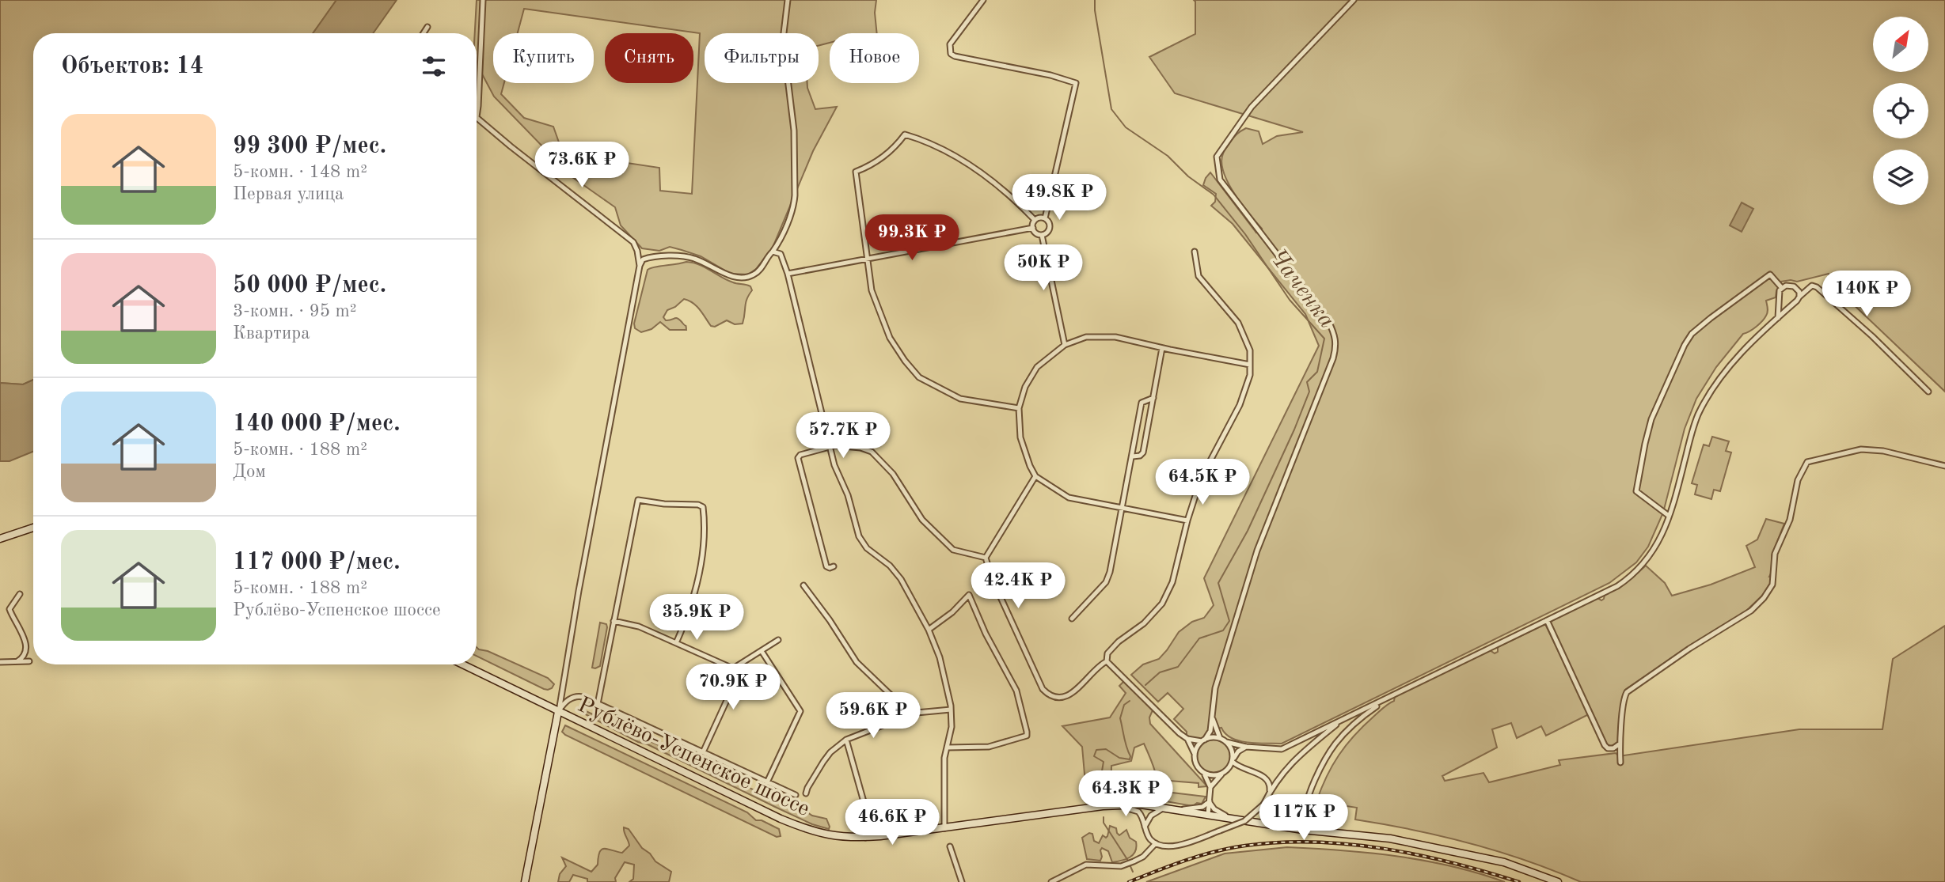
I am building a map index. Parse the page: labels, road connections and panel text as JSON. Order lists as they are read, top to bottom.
{
  "streets": {
    "main road": ["Рублёво-Успенское шоссе"]
  },
  "water": ["Чаченка"],
  "north": "top right",
  "page": {
    "chip": [
      "Купить",
      "Снять",
      "Фильтры",
      "Новое"
    ],
    "heading": "Объектов: 14",
    "list": [
      {
        "name": "99 300 ₽/мес.",
        "note": "5-комн. · 148 m² · Первая улица"
      },
      {
        "name": "50 000 ₽/мес.",
        "note": "3-комн. · 95 m² · Квартира"
      },
      {
        "name": "140 000 ₽/мес.",
        "note": "5-комн. · 188 m² · Дом"
      },
      {
        "name": "117 000 ₽/мес.",
        "note": "5-комн. · 188 m² · Рублёво-Успенское шоссе"
      }
    ],
    "price": [
      "73.6K ₽",
      "49.8K ₽",
      "99.3K ₽",
      "50K ₽",
      "140K ₽",
      "57.7K ₽",
      "64.5K ₽",
      "42.4K ₽",
      "35.9K ₽",
      "70.9K ₽",
      "59.6K ₽",
      "64.3K ₽",
      "117K ₽",
      "46.6K ₽"
    ]
  }
}
